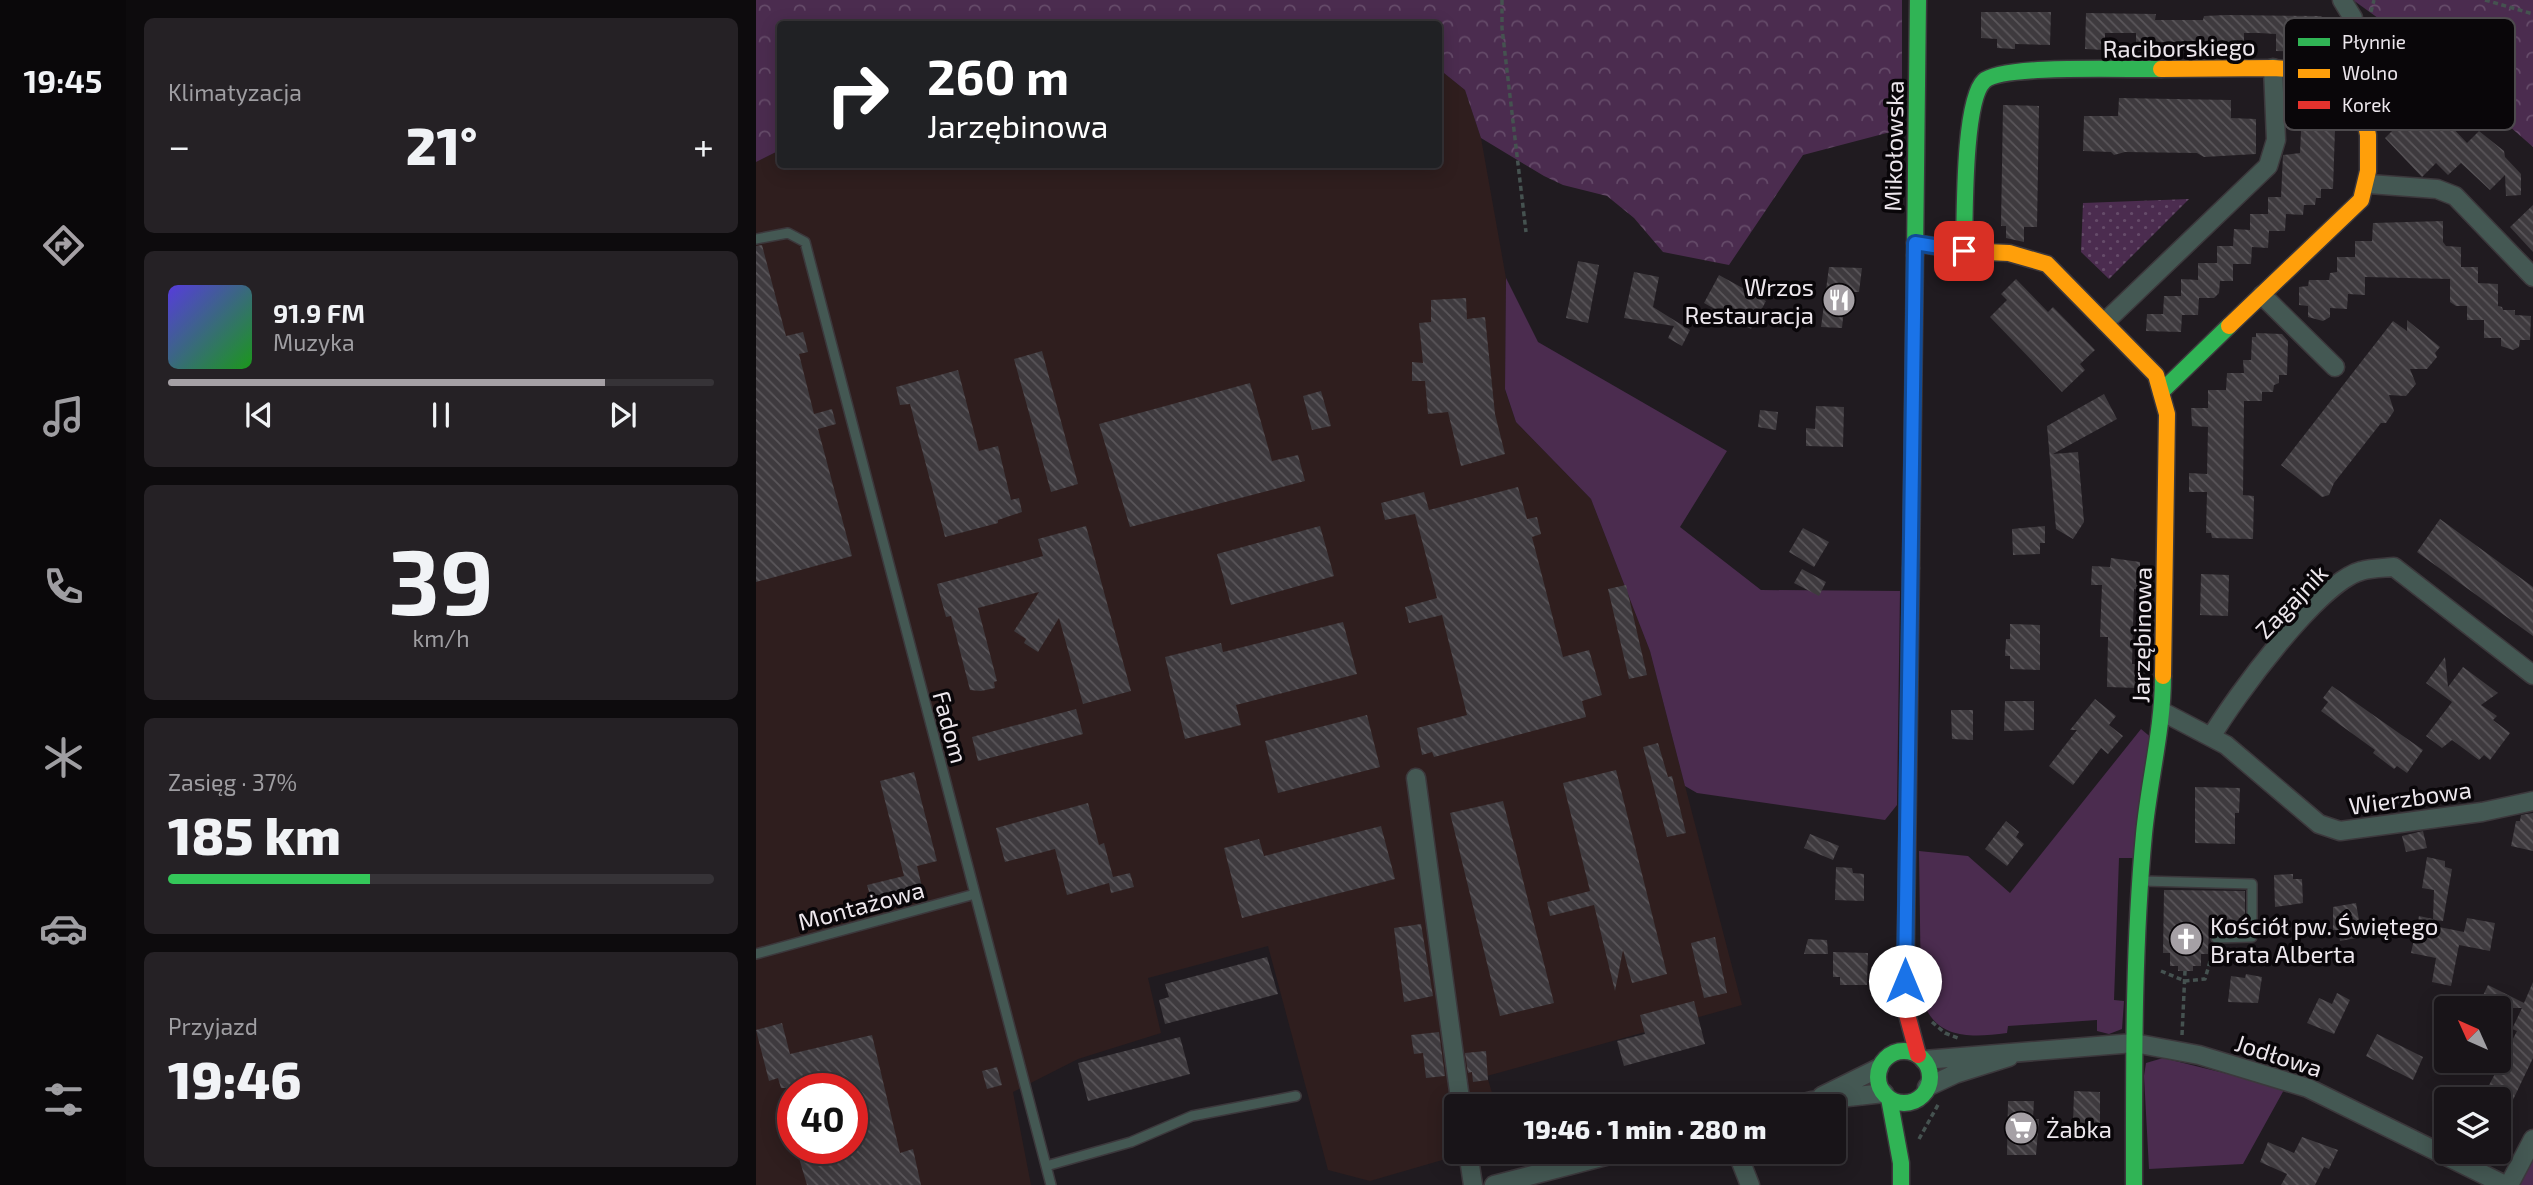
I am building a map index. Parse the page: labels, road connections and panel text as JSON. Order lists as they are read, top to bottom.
{
  "streets": {
    "street": [
      "Raciborskiego",
      "Mikołowska",
      "Zagajnik",
      "Jarzębinowa",
      "Wierzbowa",
      "Jodłowa"
    ],
    "lane": ["Fadom", "Montażowa"]
  },
  "crossings": [
    ["Raciborskiego", "Jarzębinowa"],
    ["Mikołowska", "Jarzębinowa"],
    ["Mikołowska", "Jodłowa"],
    ["Zagajnik", "Wierzbowa"],
    ["Jarzębinowa", "Wierzbowa"],
    ["Jarzębinowa", "Jodłowa"],
    ["Fadom", "Montażowa"]
  ],
  "places": {
    "restaurant": ["Wrzos Restauracja"],
    "church": ["Kościół pw. Świętego Brata Alberta"],
    "supermarket": ["Żabka"]
  },
  "legend": ["Płynnie", "Wolno", "Korek"],
  "north": "top left",
  "page": {
    "tabs": "19:45",
    "tile": [
      "Klimatyzacja",
      ["39", "km/h"],
      ["Zasięg · 37%", "185 km"],
      ["Przyjazd", "19:46"]
    ],
    "turn": ["260 m", "Jarzębinowa"],
    "heat": ["−", "21°", "+"],
    "song": ["91.9 FM", "Muzyka"],
    "limit": "40",
    "trip": "19:46 · 1 min · 280 m"
  }
}
